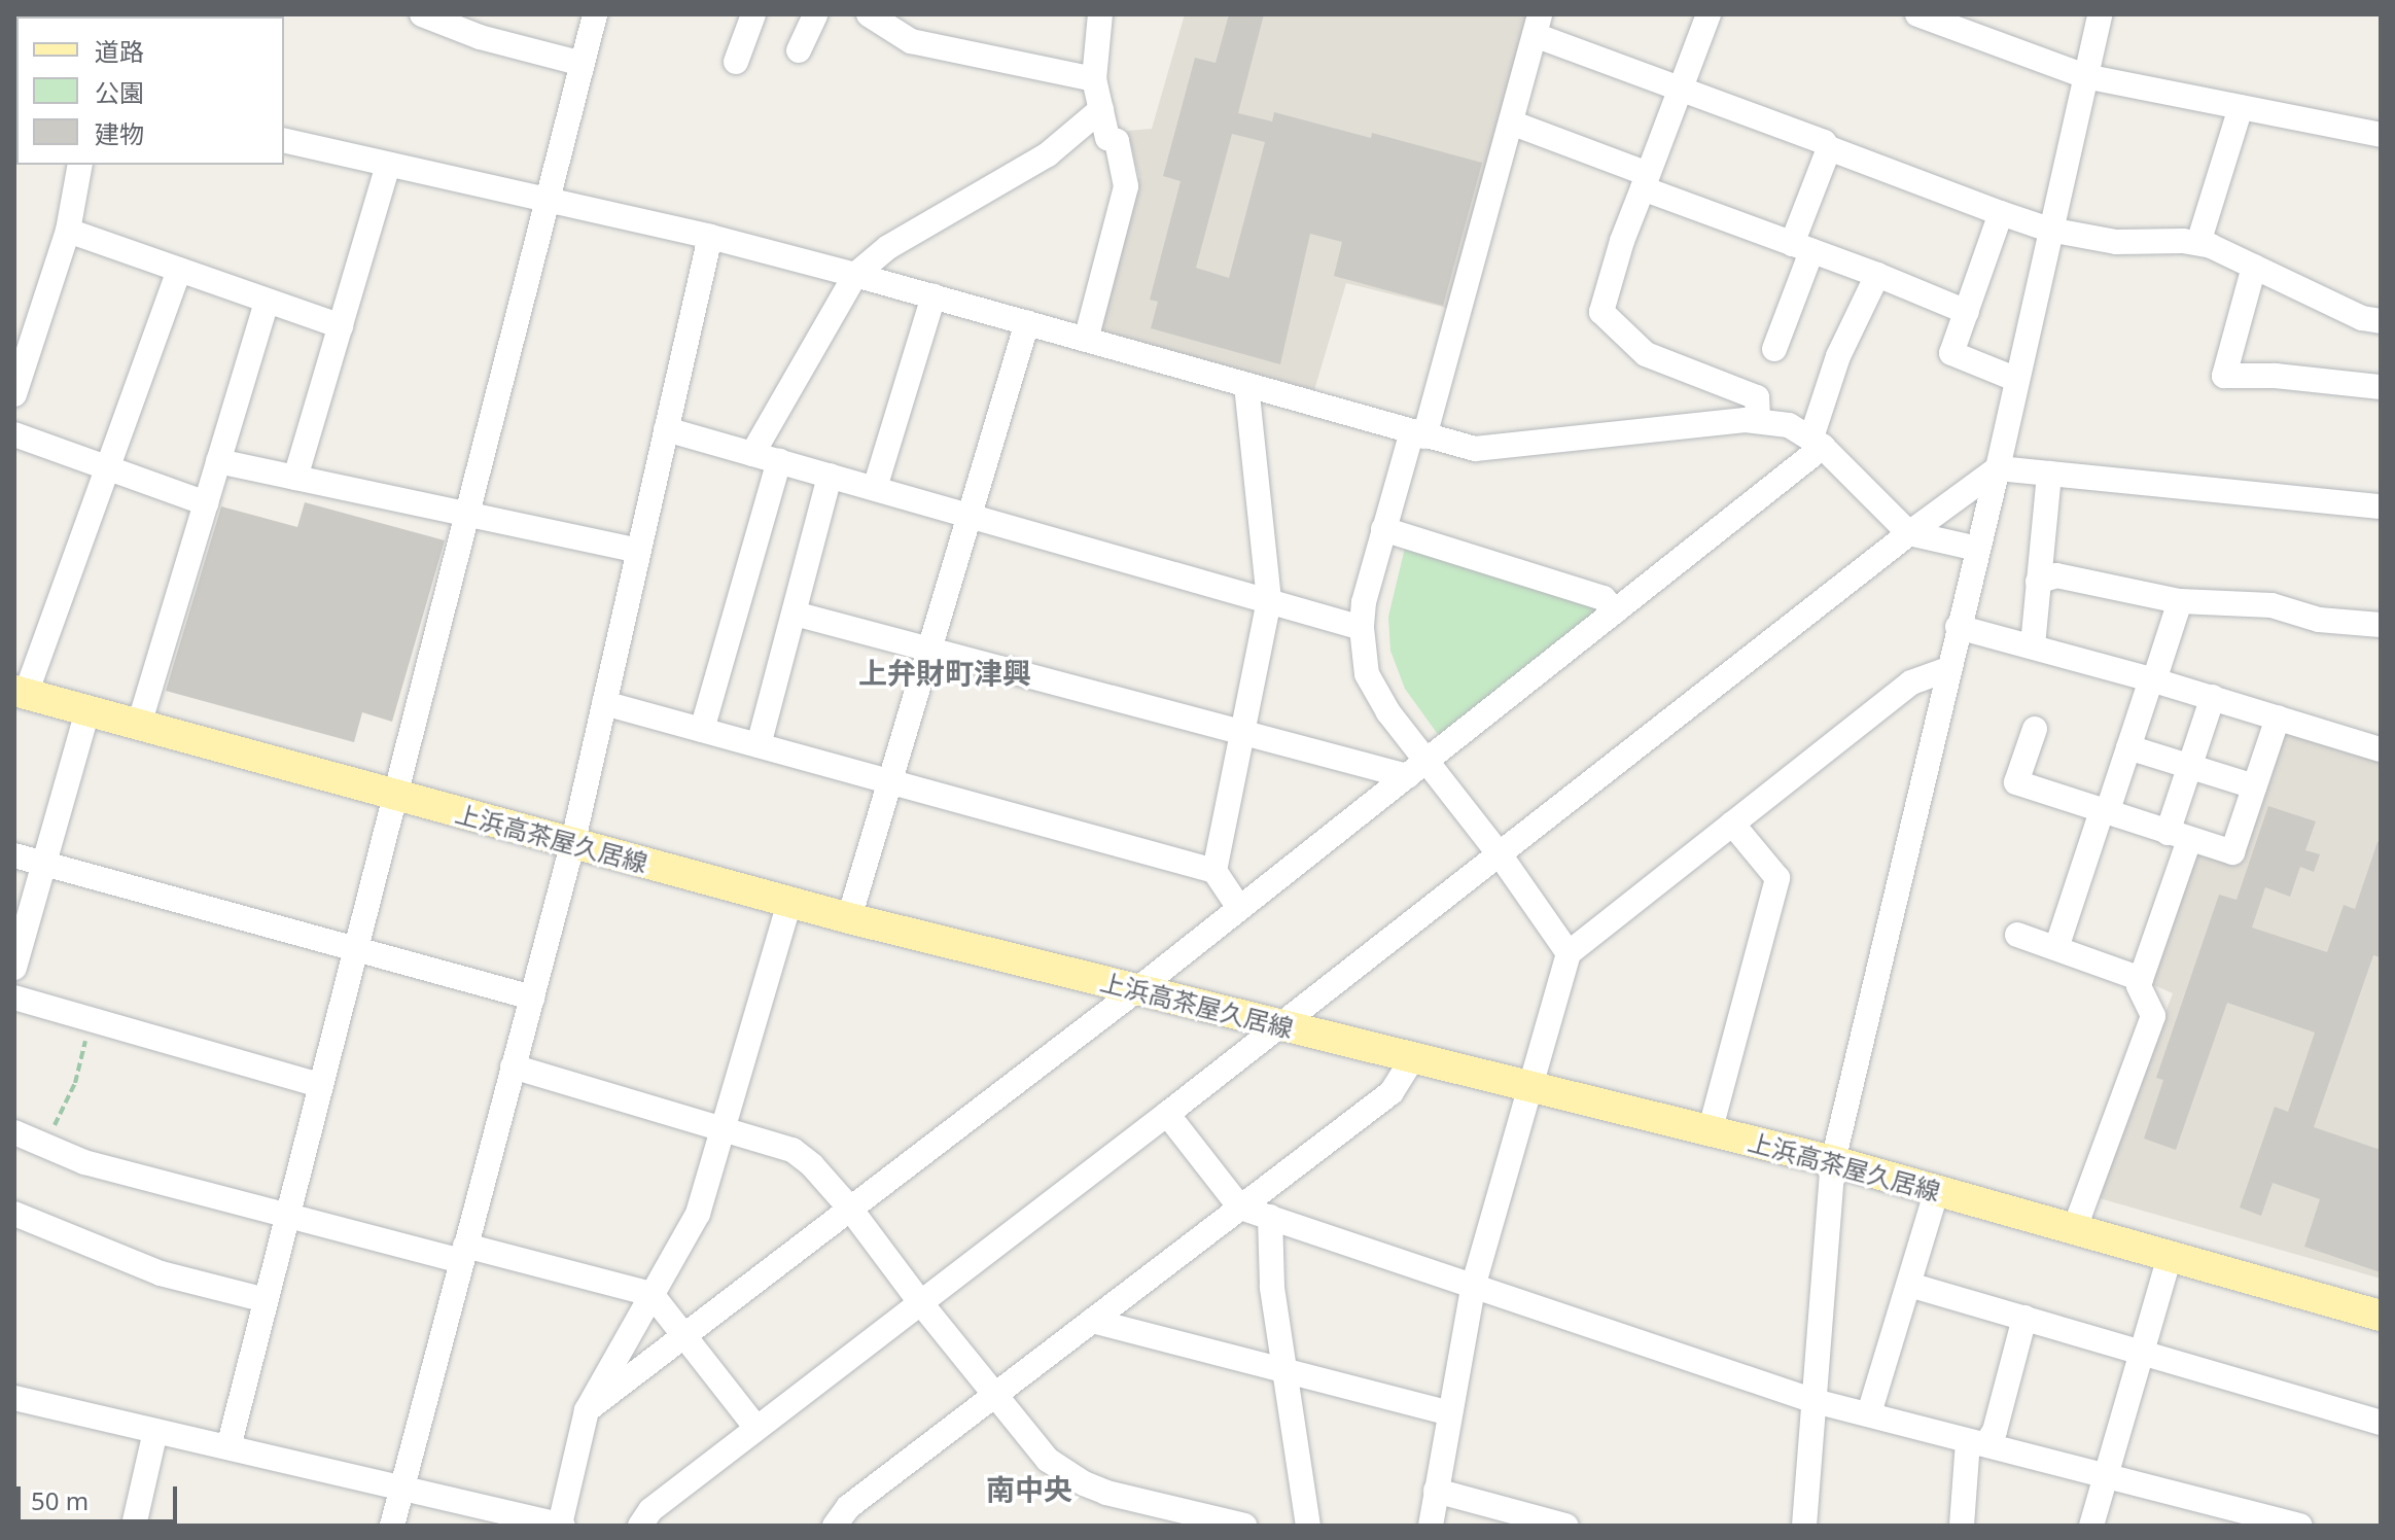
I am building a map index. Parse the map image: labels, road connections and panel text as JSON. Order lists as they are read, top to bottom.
{
  "streets": {
    "main road": ["上浜高茶屋久居線"]
  },
  "districts": ["上弁財町津興", "南中央"],
  "legend": ["道路", "公園", "建物"],
  "scale_bar": "50 m"
}
